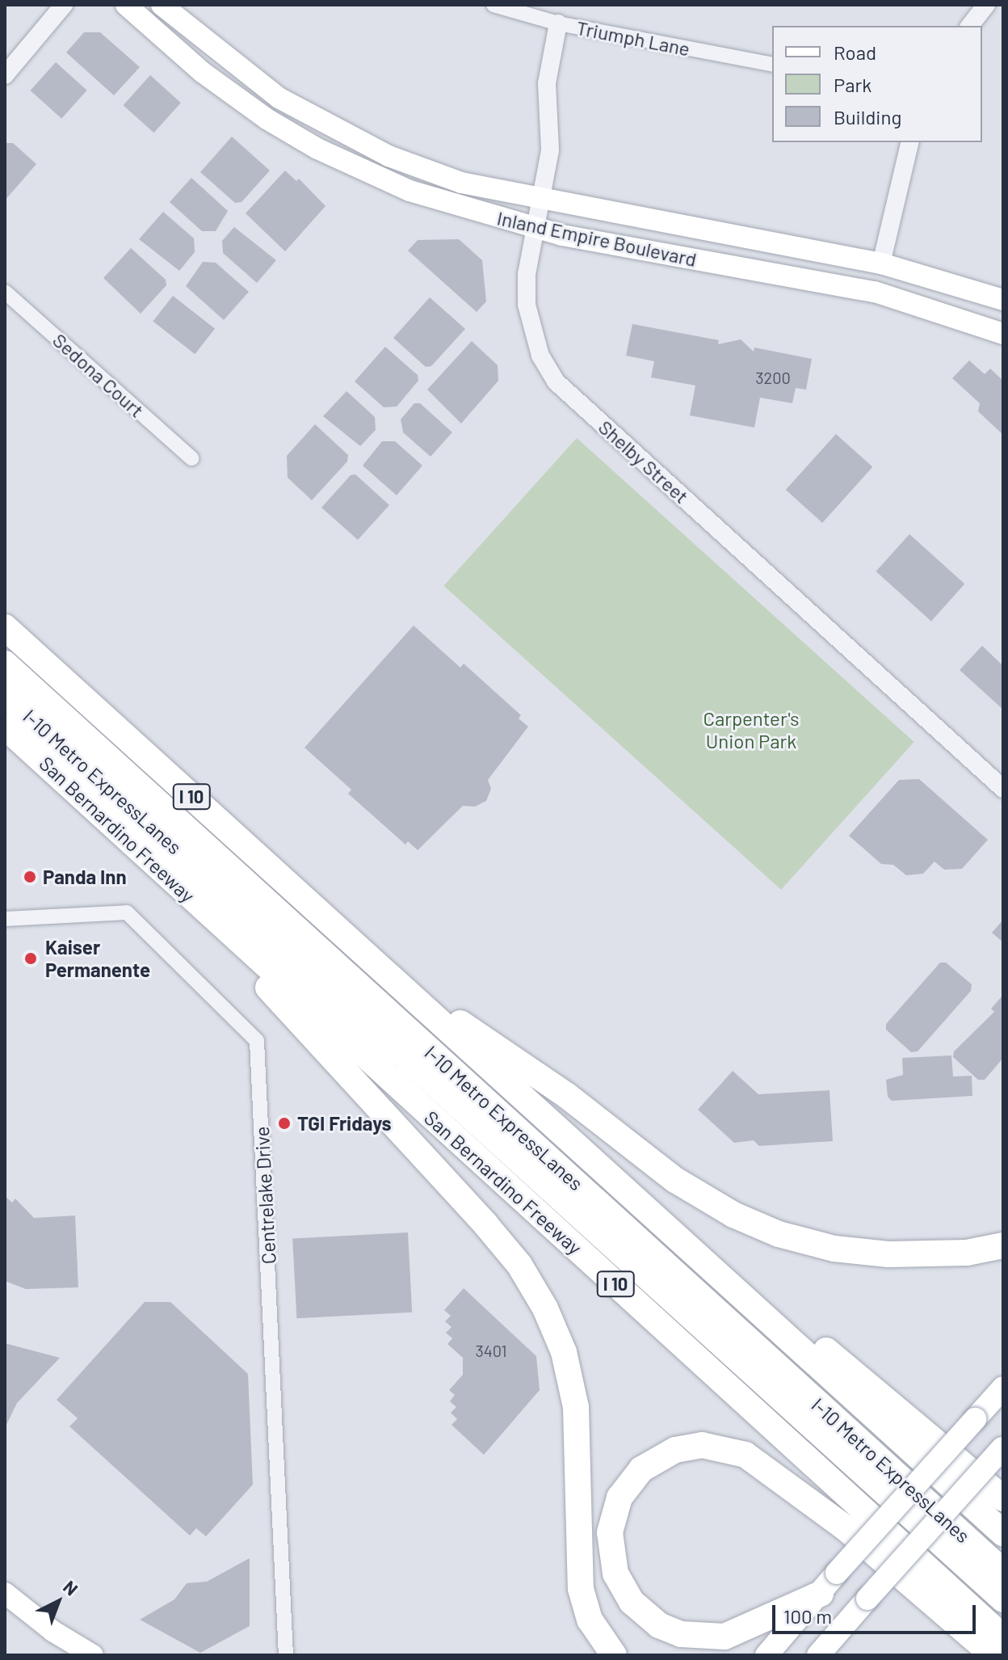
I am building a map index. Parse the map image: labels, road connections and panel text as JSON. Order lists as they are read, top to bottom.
{
  "streets": {
    "highway": ["I-10 Metro ExpressLanes", "I 10", "San Bernardino Freeway"],
    "main road": ["Inland Empire Boulevard"],
    "street": [
      "Triumph Lane",
      "Sedona Court",
      "Shelby Street",
      "Centrelake Drive"
    ]
  },
  "crossings": [
    ["Triumph Lane", "Shelby Street"],
    ["Inland Empire Boulevard", "Shelby Street"]
  ],
  "parks": ["Carpenter's Union Park"],
  "places": ["Panda Inn", "Kaiser Permanente", "TGI Fridays"],
  "house_numbers": ["3200", "3401"],
  "legend": ["Road", "Park", "Building"],
  "scale_bar": "100 m",
  "north": "top right"
}
